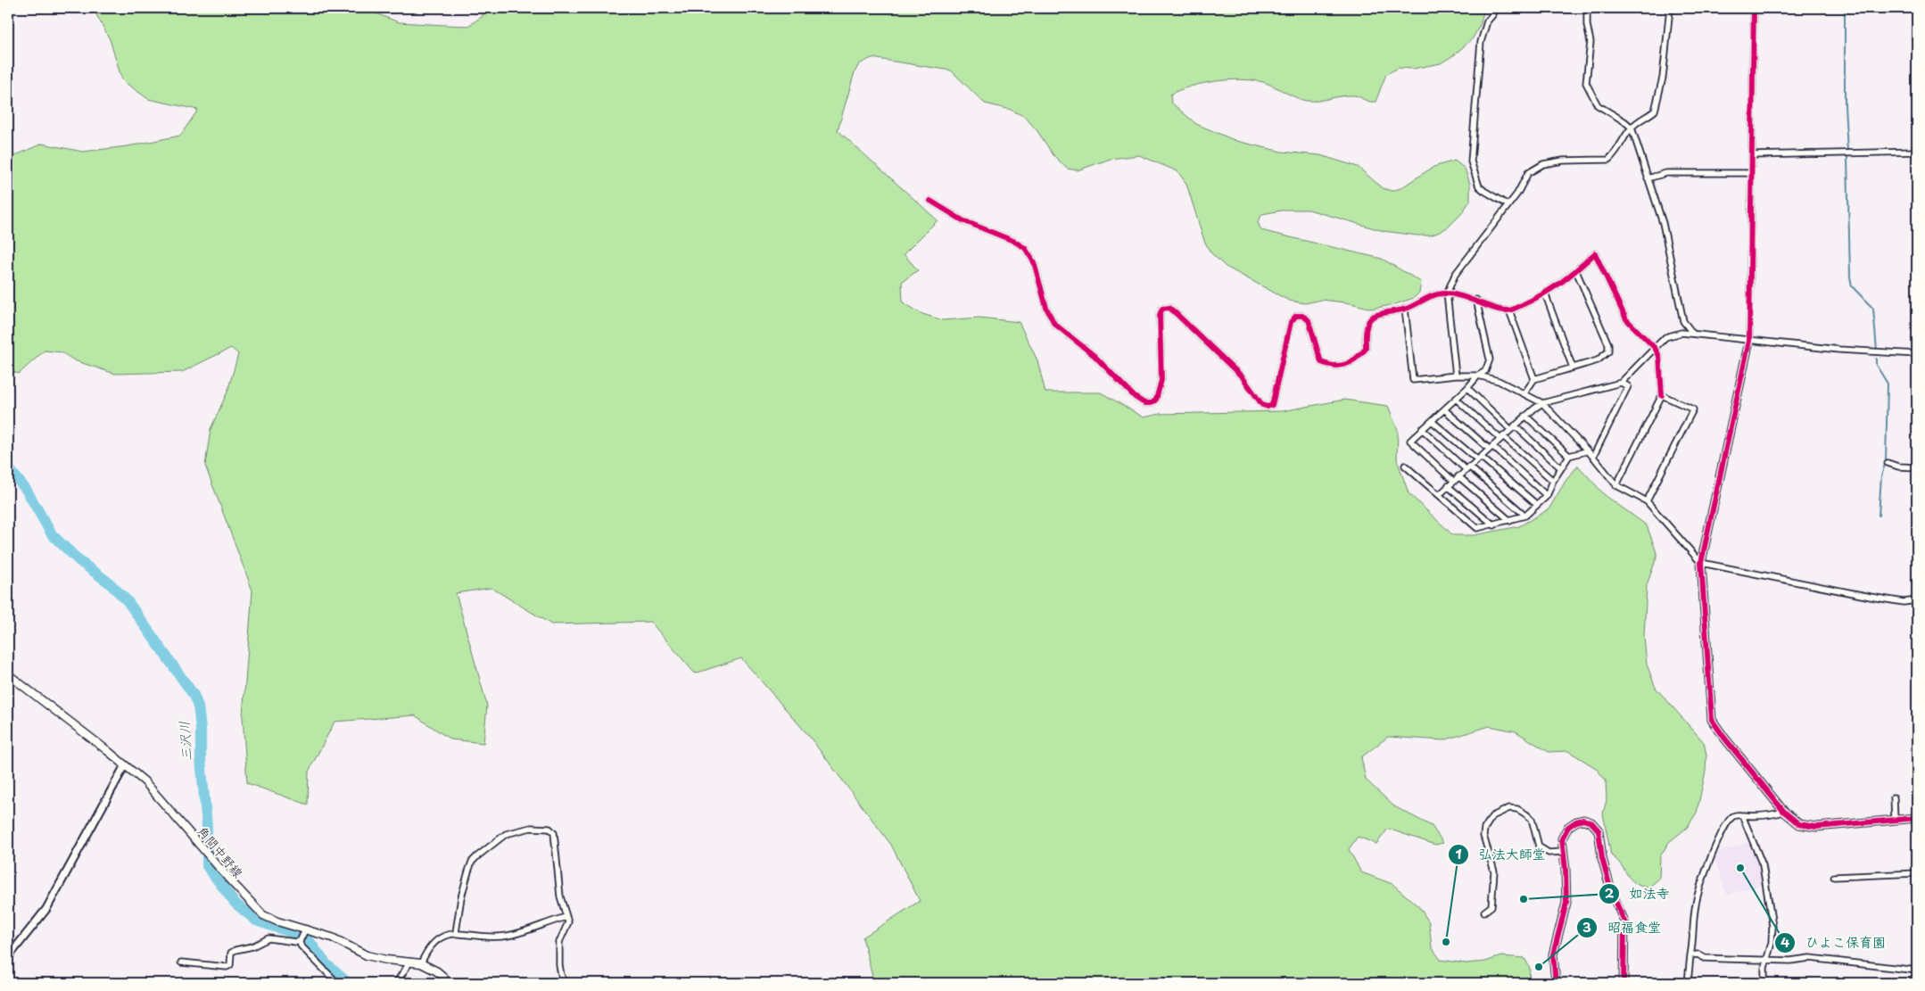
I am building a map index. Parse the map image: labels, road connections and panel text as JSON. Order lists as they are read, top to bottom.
{
  "streets": {
    "main road": ["角間中野線"]
  },
  "water": ["三沢川"],
  "places": [
    "ひよこ保育園",
    "如法寺",
    "弘法大師堂",
    "昭福食堂"
  ]
}
